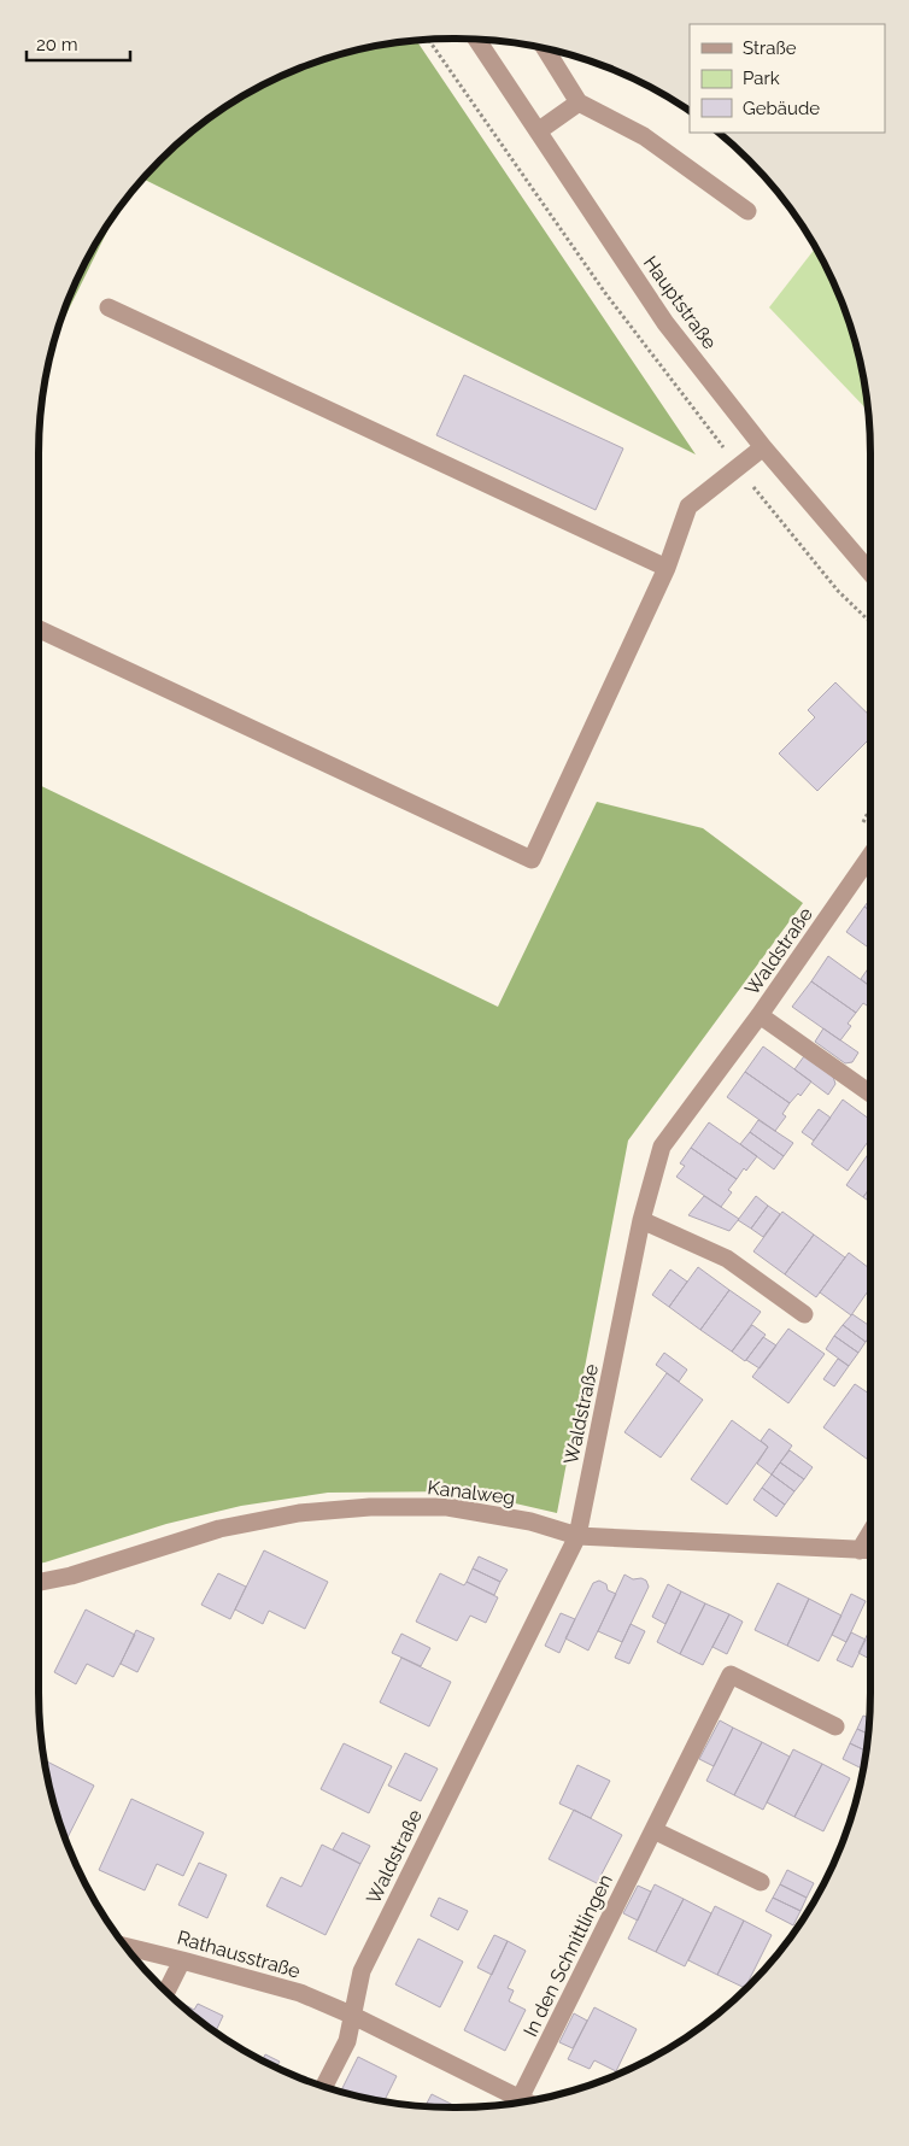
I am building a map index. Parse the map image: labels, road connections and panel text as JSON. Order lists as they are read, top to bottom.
{
  "streets": {
    "street": [
      "Hauptstraße",
      "Waldstraße",
      "Kanalweg",
      "Rathausstraße",
      "In den Schnittlingen"
    ]
  },
  "crossings": [
    ["Waldstraße", "Kanalweg"],
    ["Waldstraße", "Rathausstraße"],
    ["Rathausstraße", "In den Schnittlingen"]
  ],
  "legend": ["Straße", "Park", "Gebäude"],
  "scale_bar": "20 m"
}
